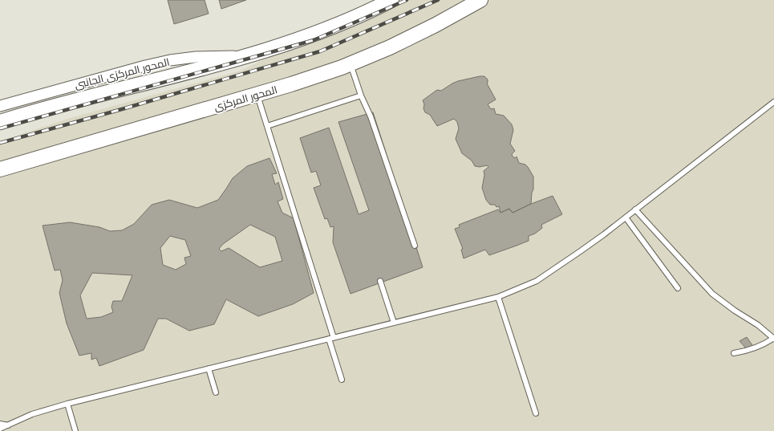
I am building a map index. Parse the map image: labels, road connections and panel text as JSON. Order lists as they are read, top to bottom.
{
  "streets": {
    "main road": ["المحور المركزى"],
    "street": ["المحور المركزى الجانبى"]
  }
}
